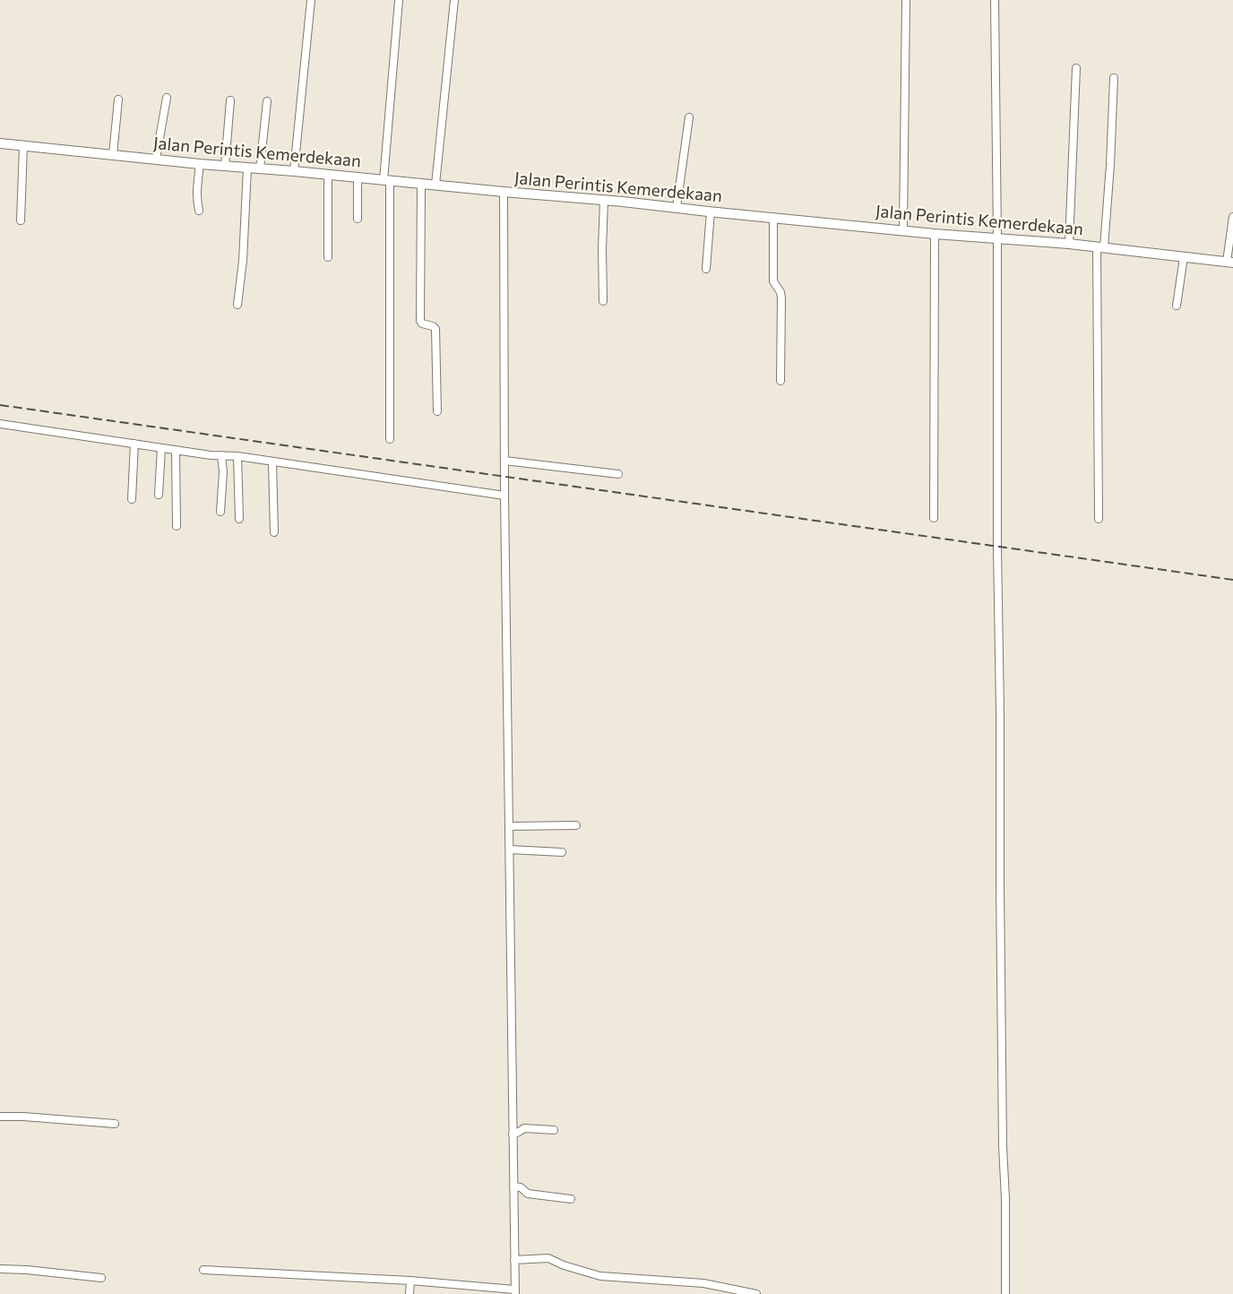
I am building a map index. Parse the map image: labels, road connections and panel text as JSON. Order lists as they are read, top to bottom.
{
  "streets": {
    "street": ["Jalan Perintis Kemerdekaan"]
  }
}
